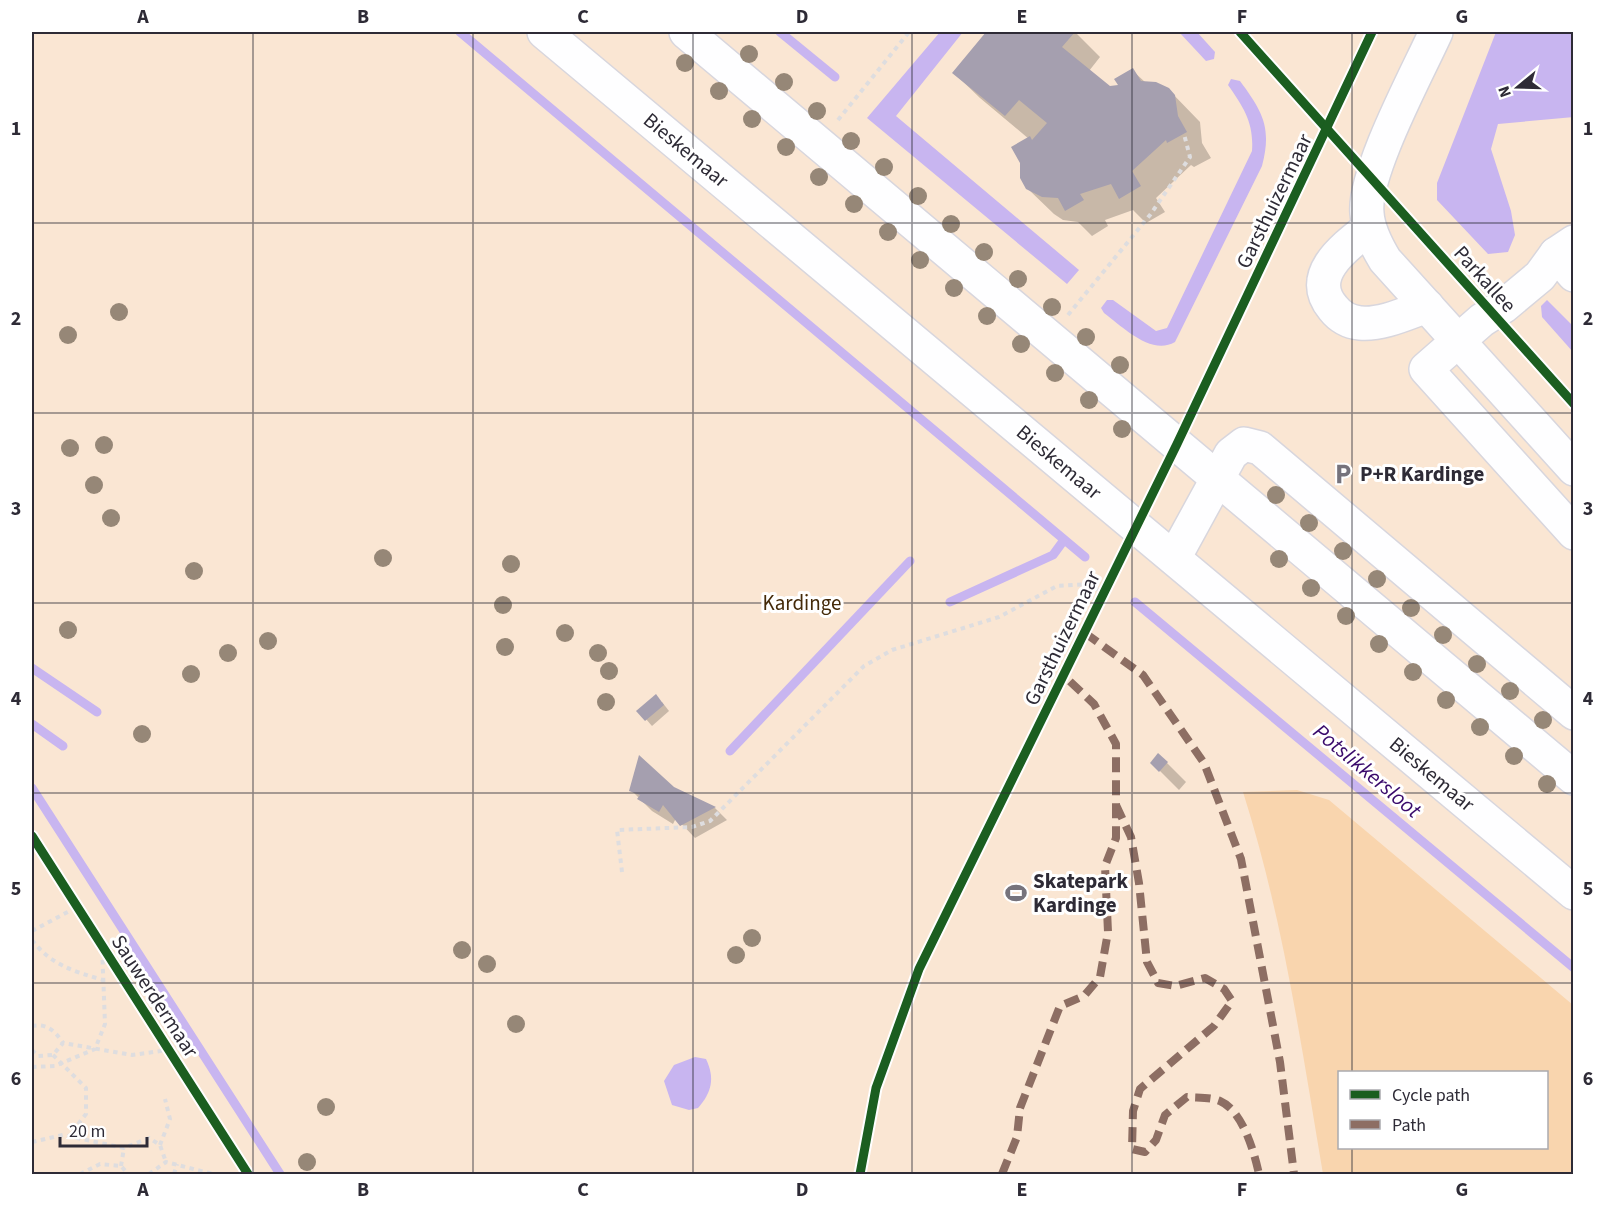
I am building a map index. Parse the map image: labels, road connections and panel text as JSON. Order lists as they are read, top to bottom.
{
  "streets": {
    "lane": ["Bieskemaar"],
    "cycle path": ["Garsthuizermaar", "Parkallee", "Sauwerdermaar"]
  },
  "water": ["Potslikkersloot"],
  "parks": ["Kardinge"],
  "places": {
    "parking": ["P+R Kardinge"],
    "sports": ["Skatepark Kardinge"]
  },
  "legend": ["Cycle path", "Path"],
  "scale_bar": "20 m",
  "north": "left",
  "grid": {
    "columns": [
      "A",
      "B",
      "C",
      "D",
      "E",
      "F",
      "G"
    ],
    "rows": [
      "1",
      "2",
      "3",
      "4",
      "5",
      "6"
    ]
  }
}
